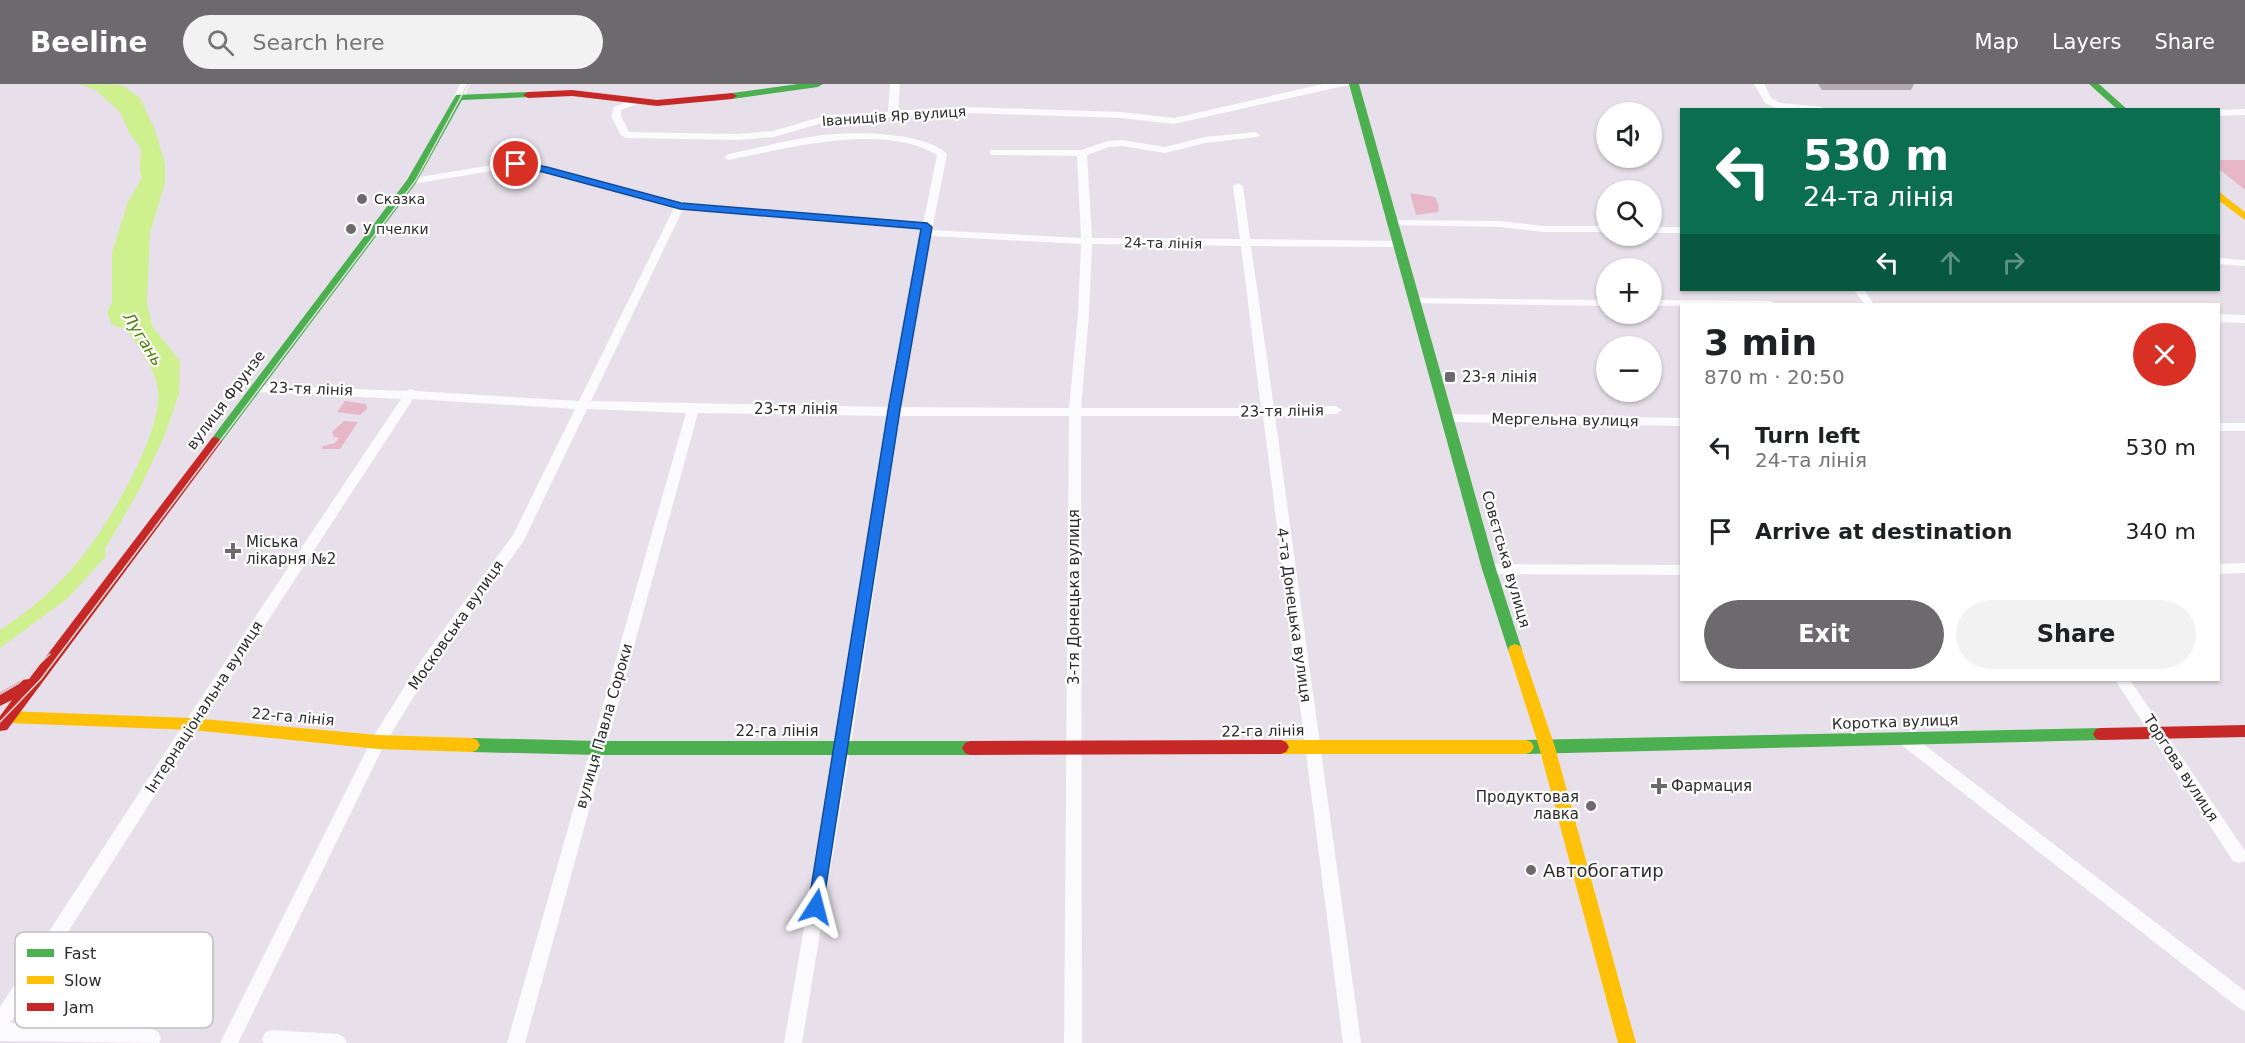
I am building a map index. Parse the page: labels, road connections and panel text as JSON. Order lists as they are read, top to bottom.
{
  "streets": {
    "street": [
      "Іванищів Яр вулиця",
      "24-та лінія",
      "23-тя лінія",
      "вулиця Фрунзе",
      "Мергельна вулиця",
      "Совєтська вулиця",
      "3-тя Донецька вулиця",
      "4-та Донецька вулиця",
      "Московська вулиця",
      "Інтернаціональна вулиця",
      "22-га лінія",
      "Коротка вулиця",
      "вулиця Павла Сороки",
      "Торгова вулиця"
    ]
  },
  "crossings": [
    ["24-та лінія", "вулиця Фрунзе"],
    ["24-та лінія", "Совєтська вулиця"],
    ["24-та лінія", "3-тя Донецька вулиця"],
    ["24-та лінія", "4-та Донецька вулиця"],
    ["24-та лінія", "Московська вулиця"],
    ["23-тя лінія", "вулиця Фрунзе"],
    ["23-тя лінія", "3-тя Донецька вулиця"],
    ["23-тя лінія", "4-та Донецька вулиця"],
    ["23-тя лінія", "Московська вулиця"],
    ["23-тя лінія", "Інтернаціональна вулиця"],
    ["23-тя лінія", "вулиця Павла Сороки"],
    ["вулиця Фрунзе", "22-га лінія"],
    ["Мергельна вулиця", "Совєтська вулиця"],
    ["Совєтська вулиця", "22-га лінія"],
    ["Совєтська вулиця", "Коротка вулиця"],
    ["3-тя Донецька вулиця", "22-га лінія"],
    ["4-та Донецька вулиця", "22-га лінія"],
    ["Московська вулиця", "22-га лінія"],
    ["Інтернаціональна вулиця", "22-га лінія"],
    ["22-га лінія", "Коротка вулиця"],
    ["22-га лінія", "вулиця Павла Сороки"],
    ["Коротка вулиця", "Торгова вулиця"]
  ],
  "water": ["Лугань"],
  "places": {
    "other": [
      "Сказка",
      "У пчелки",
      "Продуктовая лавка",
      "Автобогатир"
    ],
    "transit": ["23-я лінія"],
    "health": ["Міська лікарня №2", "Фармация"]
  },
  "legend": ["Fast", "Slow", "Jam"],
  "page": {
    "header": "Beeline",
    "search": "Search here",
    "nav": ["Map", "Layers", "Share"],
    "map_buttons": ["+", "−"],
    "turn": ["530 m", "24-та лінія"],
    "heading": ["3 min", "870 m · 20:50"],
    "list": [
      {
        "name": "Turn left",
        "note": "24-та лінія",
        "value": "530 m"
      },
      {
        "name": "Arrive at destination",
        "value": "340 m"
      }
    ],
    "buttons": ["Exit", "Share"]
  }
}
